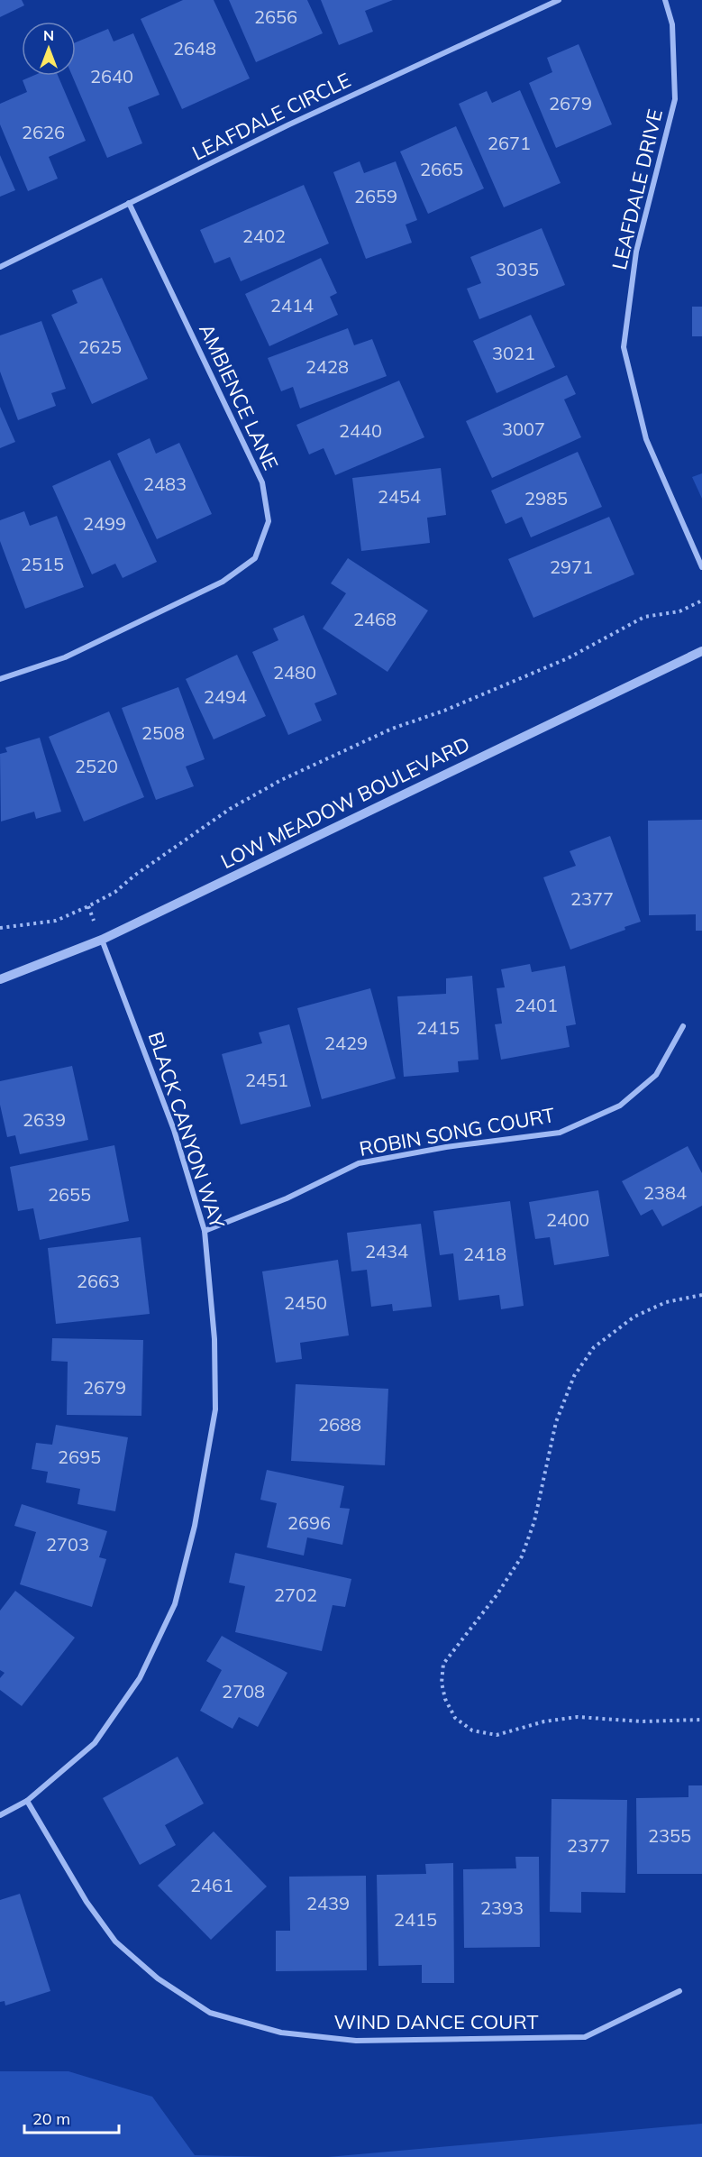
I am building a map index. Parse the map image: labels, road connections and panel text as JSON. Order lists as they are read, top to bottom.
{
  "streets": {
    "street": [
      "LEAFDALE CIRCLE",
      "LEAFDALE DRIVE",
      "AMBIENCE LANE",
      "LOW MEADOW BOULEVARD",
      "BLACK CANYON WAY",
      "ROBIN SONG COURT",
      "WIND DANCE COURT"
    ]
  },
  "crossings": [
    ["LEAFDALE CIRCLE", "AMBIENCE LANE"],
    ["LOW MEADOW BOULEVARD", "BLACK CANYON WAY"],
    ["BLACK CANYON WAY", "ROBIN SONG COURT"],
    ["BLACK CANYON WAY", "WIND DANCE COURT"]
  ],
  "house_numbers": [
    "2656",
    "2648",
    "2640",
    "2679",
    "2626",
    "2671",
    "2665",
    "2659",
    "2402",
    "3035",
    "2414",
    "2625",
    "3021",
    "2428",
    "3007",
    "2440",
    "2483",
    "2454",
    "2985",
    "2499",
    "2515",
    "2971",
    "2468",
    "2480",
    "2494",
    "2508",
    "2520",
    "2377",
    "2401",
    "2415",
    "2429",
    "2451",
    "2639",
    "2384",
    "2655",
    "2400",
    "2434",
    "2418",
    "2663",
    "2450",
    "2679",
    "2688",
    "2695",
    "2696",
    "2703",
    "2702",
    "2708",
    "2355",
    "2377",
    "2461",
    "2439",
    "2393",
    "2415"
  ],
  "scale_bar": "20 m",
  "north": "top"
}
